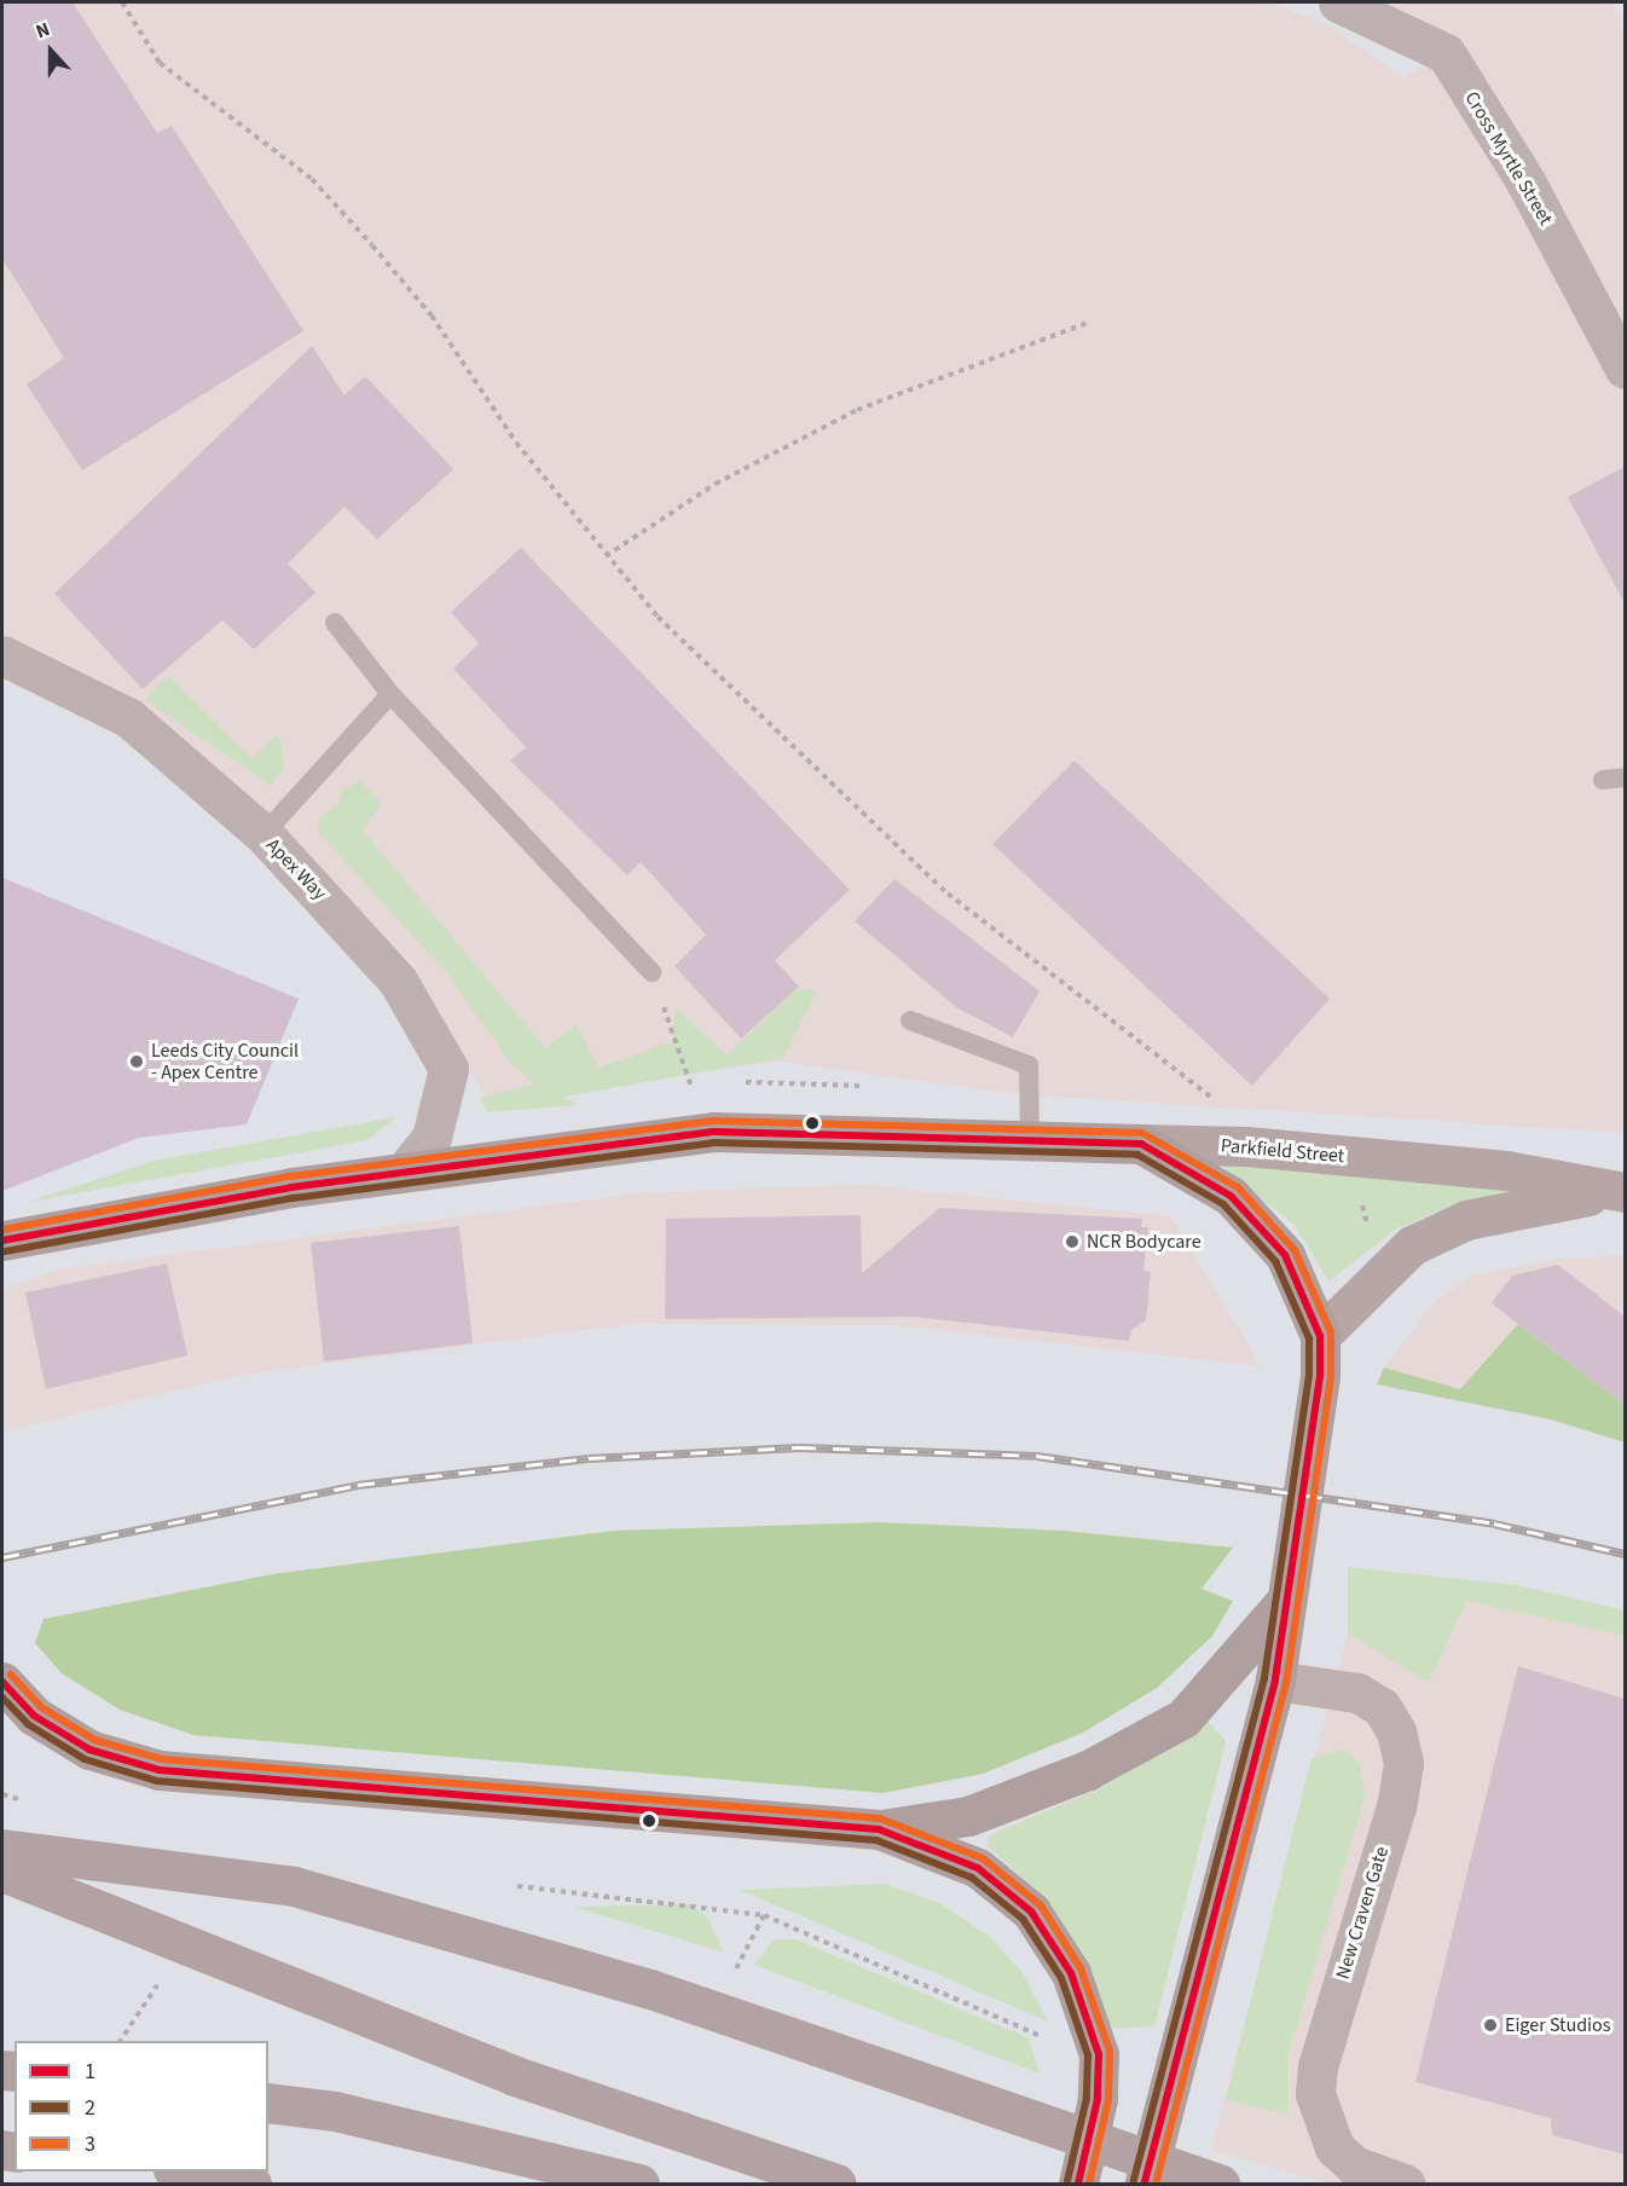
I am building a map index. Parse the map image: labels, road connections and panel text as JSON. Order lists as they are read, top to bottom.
{
  "streets": {
    "main road": ["Parkfield Street"],
    "street": ["Cross Myrtle Street", "Apex Way", "New Craven Gate"]
  },
  "crossings": [
    ["Apex Way", "Parkfield Street"]
  ],
  "places": ["Leeds City Council - Apex Centre", "NCR Bodycare", "Eiger Studios"],
  "lines": ["transit line 3", "transit line 1", "transit line 2"],
  "legend": ["1", "2", "3"],
  "north": "top"
}
